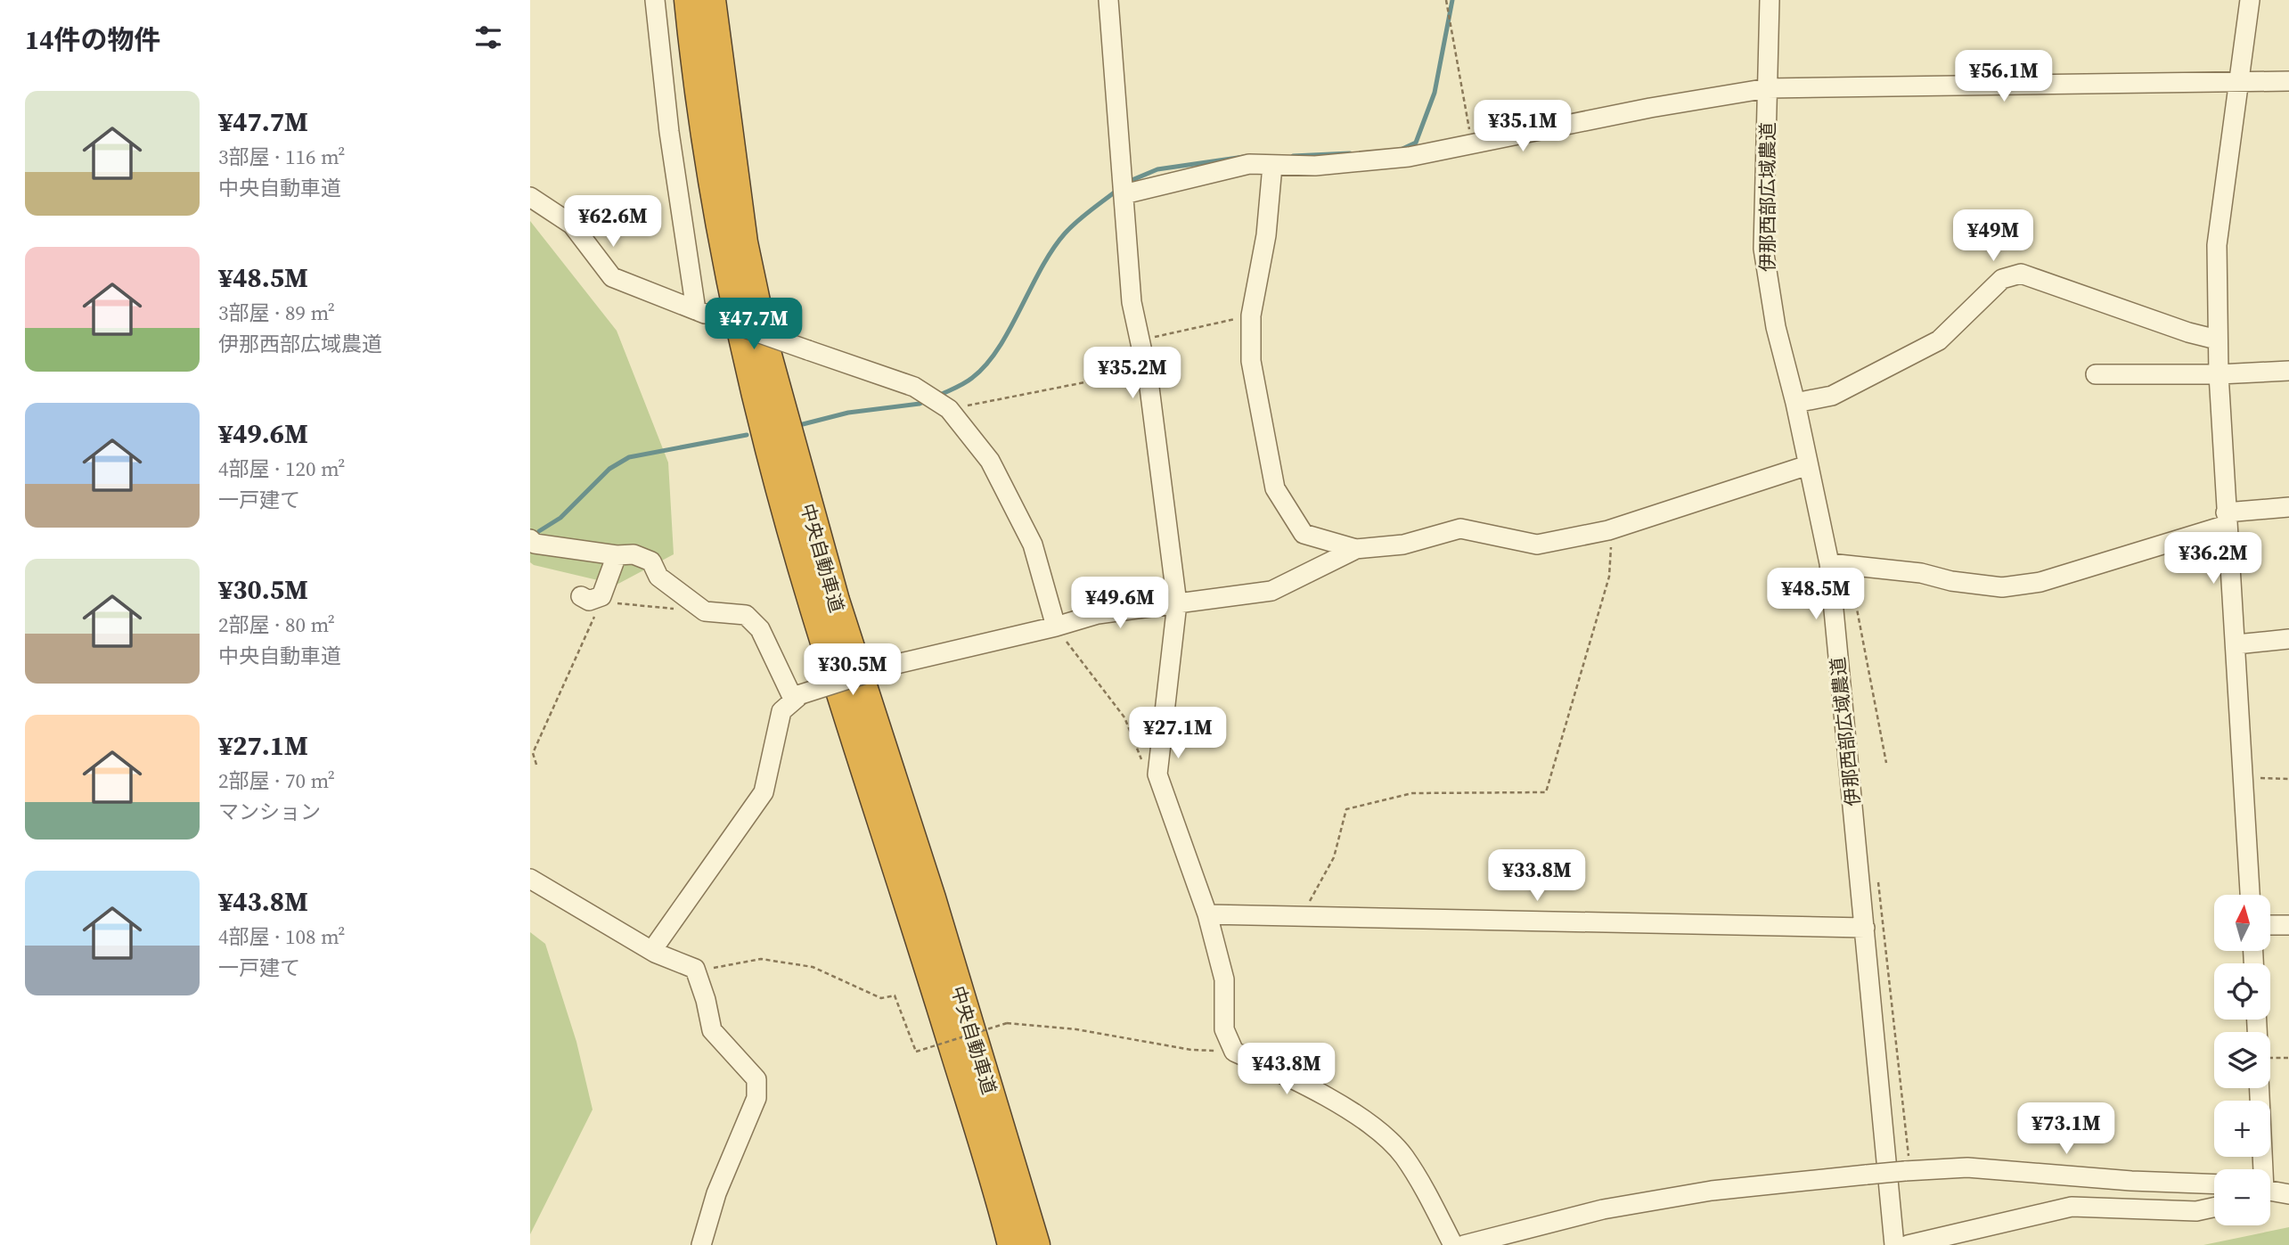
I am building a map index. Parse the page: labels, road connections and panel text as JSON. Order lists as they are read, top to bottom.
{
  "streets": {
    "highway": ["中央自動車道"],
    "street": ["伊那西部広域農道"]
  },
  "north": "top",
  "page": {
    "heading": "14件の物件",
    "price": [
      "¥56.1M",
      "¥35.1M",
      "¥62.6M",
      "¥49M",
      "¥47.7M",
      "¥35.2M",
      "¥36.2M",
      "¥48.5M",
      "¥49.6M",
      "¥30.5M",
      "¥27.1M",
      "¥33.8M",
      "¥43.8M",
      "¥73.1M"
    ],
    "list": [
      {
        "name": "¥47.7M",
        "note": "3部屋 · 116 m² · 中央自動車道"
      },
      {
        "name": "¥48.5M",
        "note": "3部屋 · 89 m² · 伊那西部広域農道"
      },
      {
        "name": "¥49.6M",
        "note": "4部屋 · 120 m² · 一戸建て"
      },
      {
        "name": "¥30.5M",
        "note": "2部屋 · 80 m² · 中央自動車道"
      },
      {
        "name": "¥27.1M",
        "note": "2部屋 · 70 m² · マンション"
      },
      {
        "name": "¥43.8M",
        "note": "4部屋 · 108 m² · 一戸建て"
      }
    ],
    "map_buttons": ["+", "−"]
  }
}
